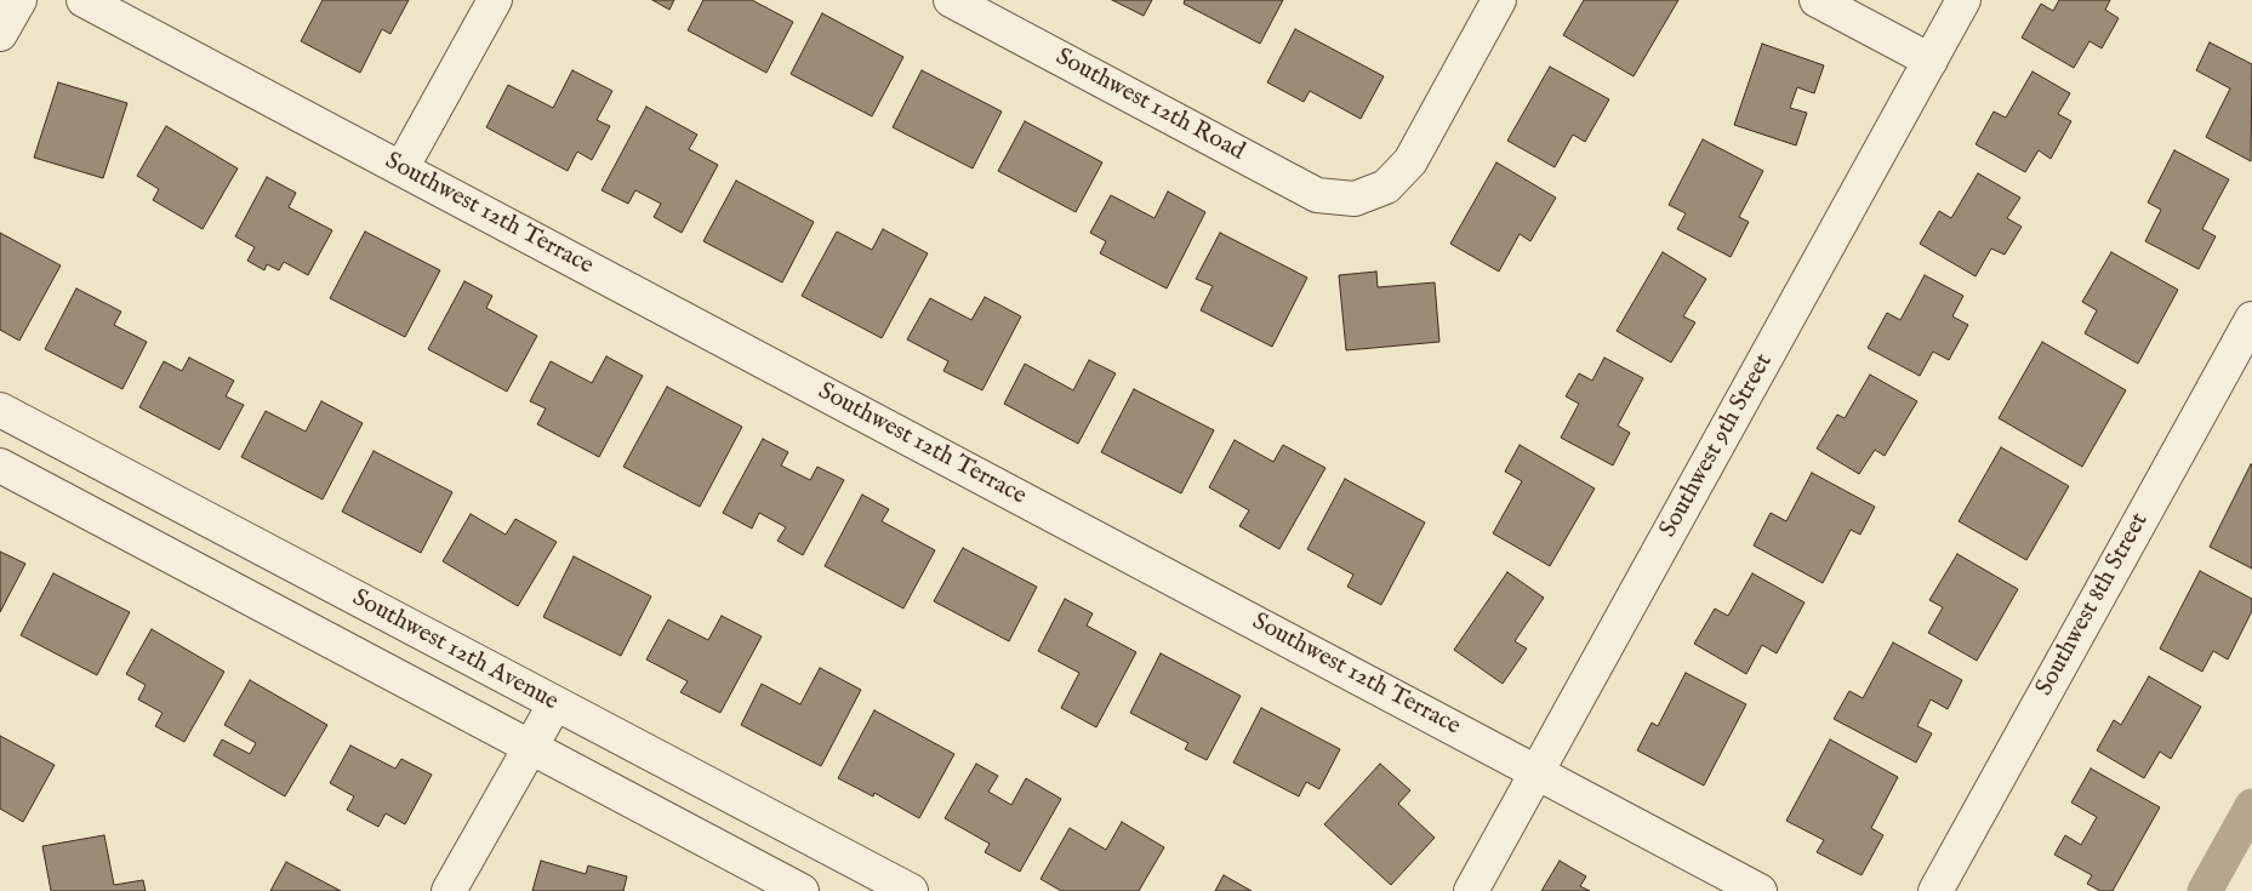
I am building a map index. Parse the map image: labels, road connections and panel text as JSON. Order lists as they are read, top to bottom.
{
  "streets": {
    "street": [
      "Southwest 12th Road",
      "Southwest 12th Terrace",
      "Southwest 9th Street",
      "Southwest 8th Street",
      "Southwest 12th Avenue"
    ]
  },
  "crossings": [
    ["Southwest 12th Terrace", "Southwest 9th Street"]
  ]
}
